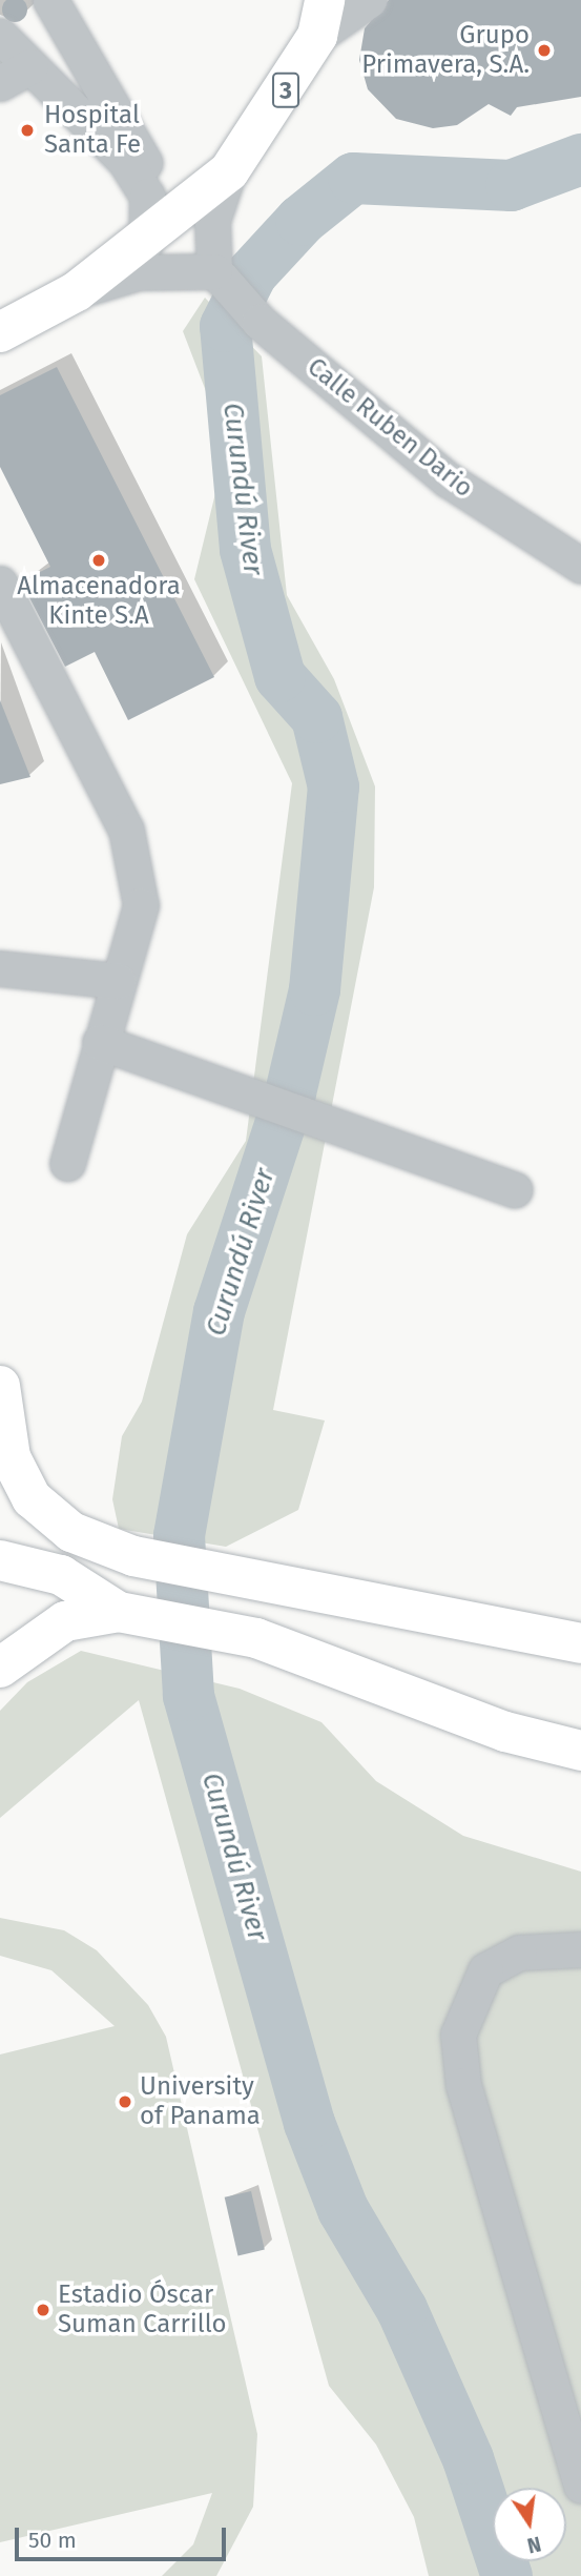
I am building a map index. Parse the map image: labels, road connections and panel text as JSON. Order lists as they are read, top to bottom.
{
  "streets": {
    "main road": ["3"],
    "street": ["Calle Ruben Dario"]
  },
  "water": ["Curundú River"],
  "places": [
    "Grupo Primavera, S.A.",
    "Hospital Santa Fe",
    "Almacenadora Kinte S.A",
    "University of Panama",
    "Estadio Óscar Suman Carrillo"
  ],
  "scale_bar": "50 m",
  "north": "bottom"
}
